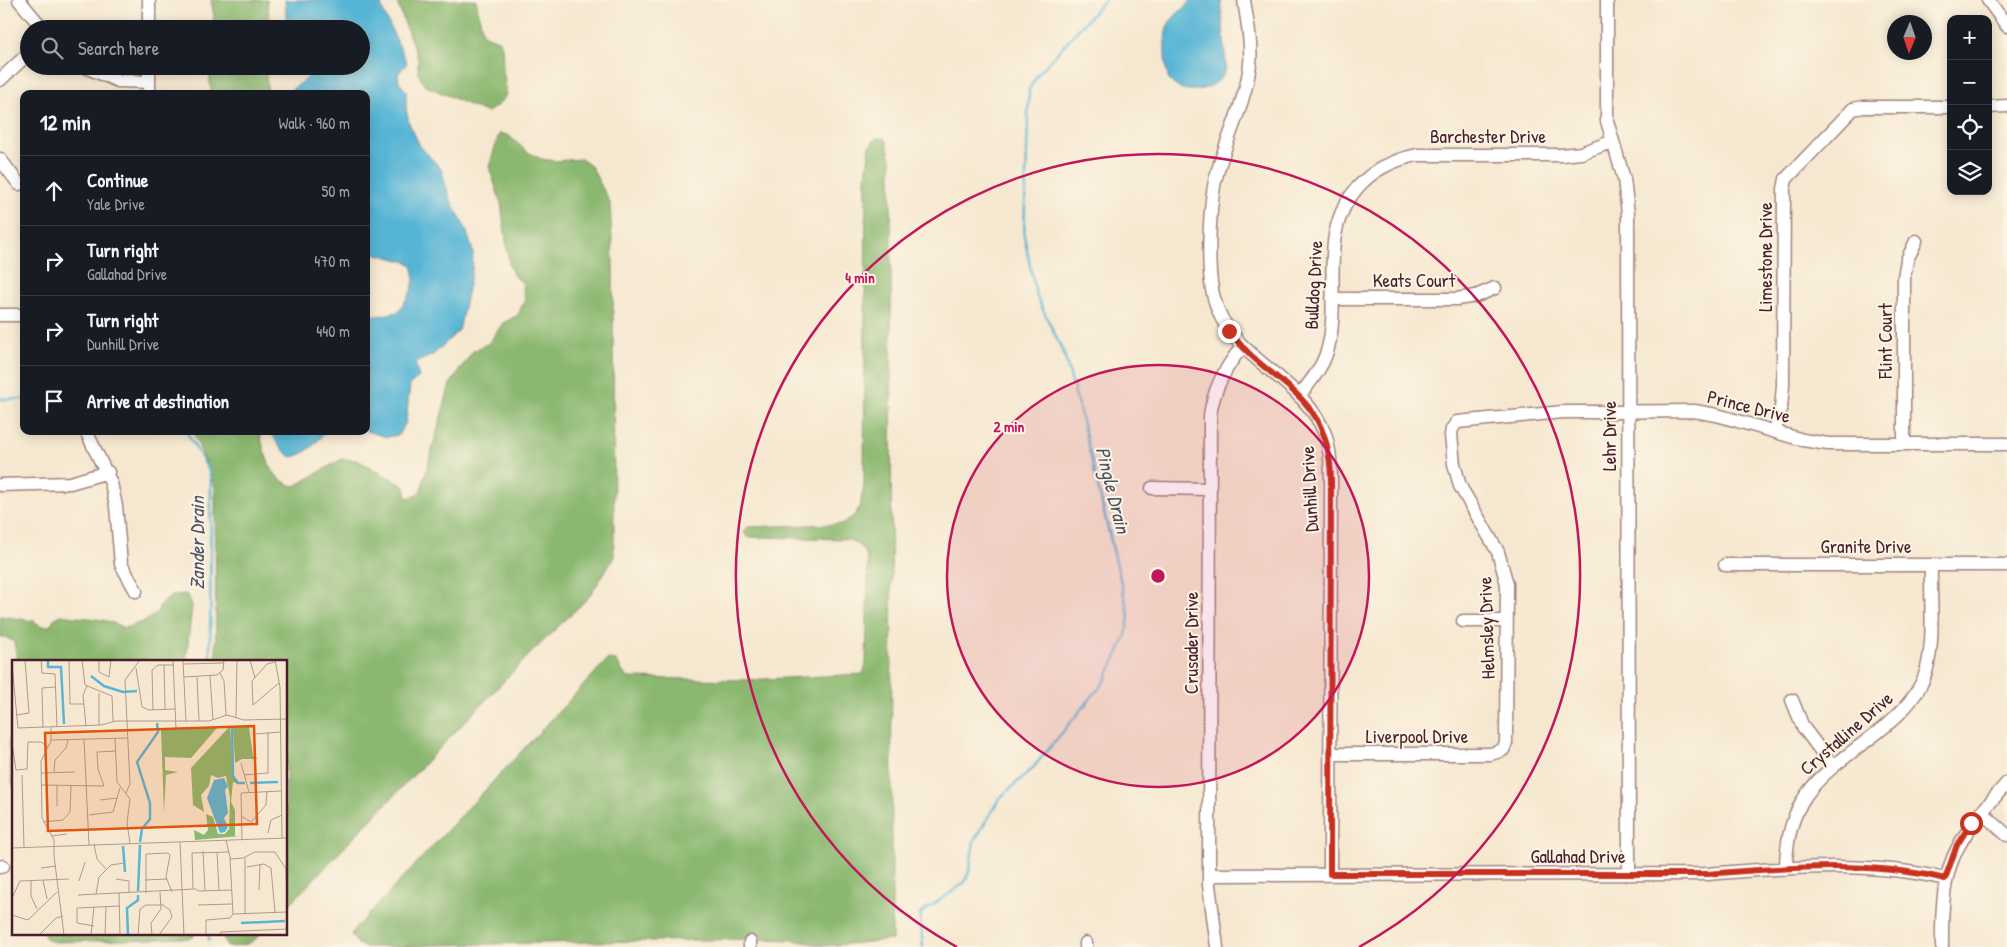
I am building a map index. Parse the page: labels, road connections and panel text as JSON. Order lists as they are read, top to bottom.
{
  "streets": {
    "street": [
      "Barchester Drive",
      "Limestone Drive",
      "Keats Court",
      "Bulldog Drive",
      "Flint Court",
      "Prince Drive",
      "Lehr Drive",
      "Dunhill Drive",
      "Granite Drive",
      "Helmsley Drive",
      "Crusader Drive",
      "Crystalline Drive",
      "Liverpool Drive",
      "Gallahad Drive"
    ]
  },
  "crossings": [
    ["Barchester Drive", "Bulldog Drive"],
    ["Barchester Drive", "Lehr Drive"],
    ["Limestone Drive", "Prince Drive"],
    ["Keats Court", "Bulldog Drive"],
    ["Bulldog Drive", "Dunhill Drive"],
    ["Flint Court", "Prince Drive"],
    ["Prince Drive", "Lehr Drive"],
    ["Prince Drive", "Helmsley Drive"],
    ["Lehr Drive", "Gallahad Drive"],
    ["Dunhill Drive", "Crusader Drive"],
    ["Dunhill Drive", "Liverpool Drive"],
    ["Dunhill Drive", "Gallahad Drive"],
    ["Granite Drive", "Crystalline Drive"],
    ["Helmsley Drive", "Liverpool Drive"],
    ["Crusader Drive", "Gallahad Drive"],
    ["Crystalline Drive", "Gallahad Drive"]
  ],
  "water": ["Pingle Drain", "Zander Drain"],
  "north": "bottom",
  "page": {
    "map_buttons": ["+", "−"],
    "search": "Search here",
    "heading": ["12 min", "Walk · 960 m"],
    "list": [
      ["Continue", "Yale Drive", "50 m"],
      ["Turn right", "Gallahad Drive", "470 m"],
      ["Turn right", "Dunhill Drive", "440 m"],
      "Arrive at destination"
    ]
  },
  "rings": ["4 min", "2 min"]
}
